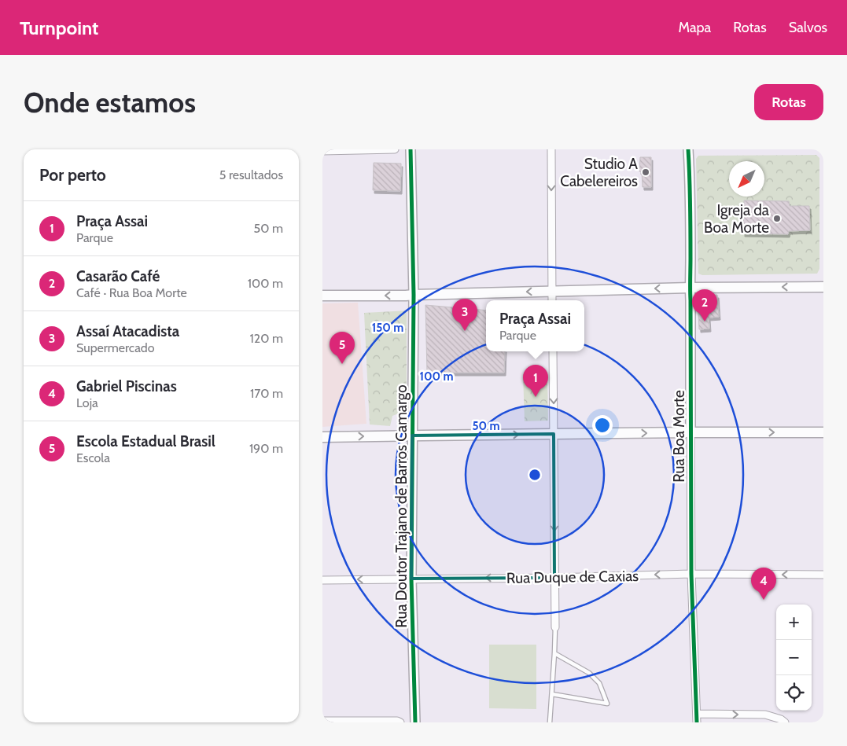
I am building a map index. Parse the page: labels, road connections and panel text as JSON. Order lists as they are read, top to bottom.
{
  "streets": {
    "street": ["Rua Boa Morte", "Rua Doutor Trajano de Barros Camargo", "Rua Duque de Caxias"]
  },
  "crossings": [
    ["Rua Boa Morte", "Rua Duque de Caxias"],
    ["Rua Doutor Trajano de Barros Camargo", "Rua Duque de Caxias"]
  ],
  "one_way": ["Rua Duque de Caxias"],
  "places": ["Studio A Cabelereiros", "Igreja da Boa Morte"],
  "north": "bottom left",
  "page": {
    "header": "Turnpoint",
    "nav": ["Mapa", "Rotas", "Salvos"],
    "buttons": "Rotas",
    "title": "Onde estamos",
    "heading": ["Por perto", "5 resultados"],
    "list": [
      {
        "mark": "1",
        "name": "Praça Assai",
        "note": "Parque",
        "value": "50 m"
      },
      {
        "mark": "2",
        "name": "Casarão Café",
        "note": "Café · Rua Boa Morte",
        "value": "100 m"
      },
      {
        "mark": "3",
        "name": "Assaí Atacadista",
        "note": "Supermercado",
        "value": "120 m"
      },
      {
        "mark": "4",
        "name": "Gabriel Piscinas",
        "note": "Loja",
        "value": "170 m"
      },
      {
        "mark": "5",
        "name": "Escola Estadual Brasil",
        "note": "Escola",
        "value": "190 m"
      }
    ],
    "pins": [
      "2",
      "3",
      "5",
      "1",
      "4"
    ],
    "popup": ["Praça Assai", "Parque"],
    "map_buttons": ["+", "−"]
  },
  "rings": ["150 m", "100 m", "50 m"]
}
